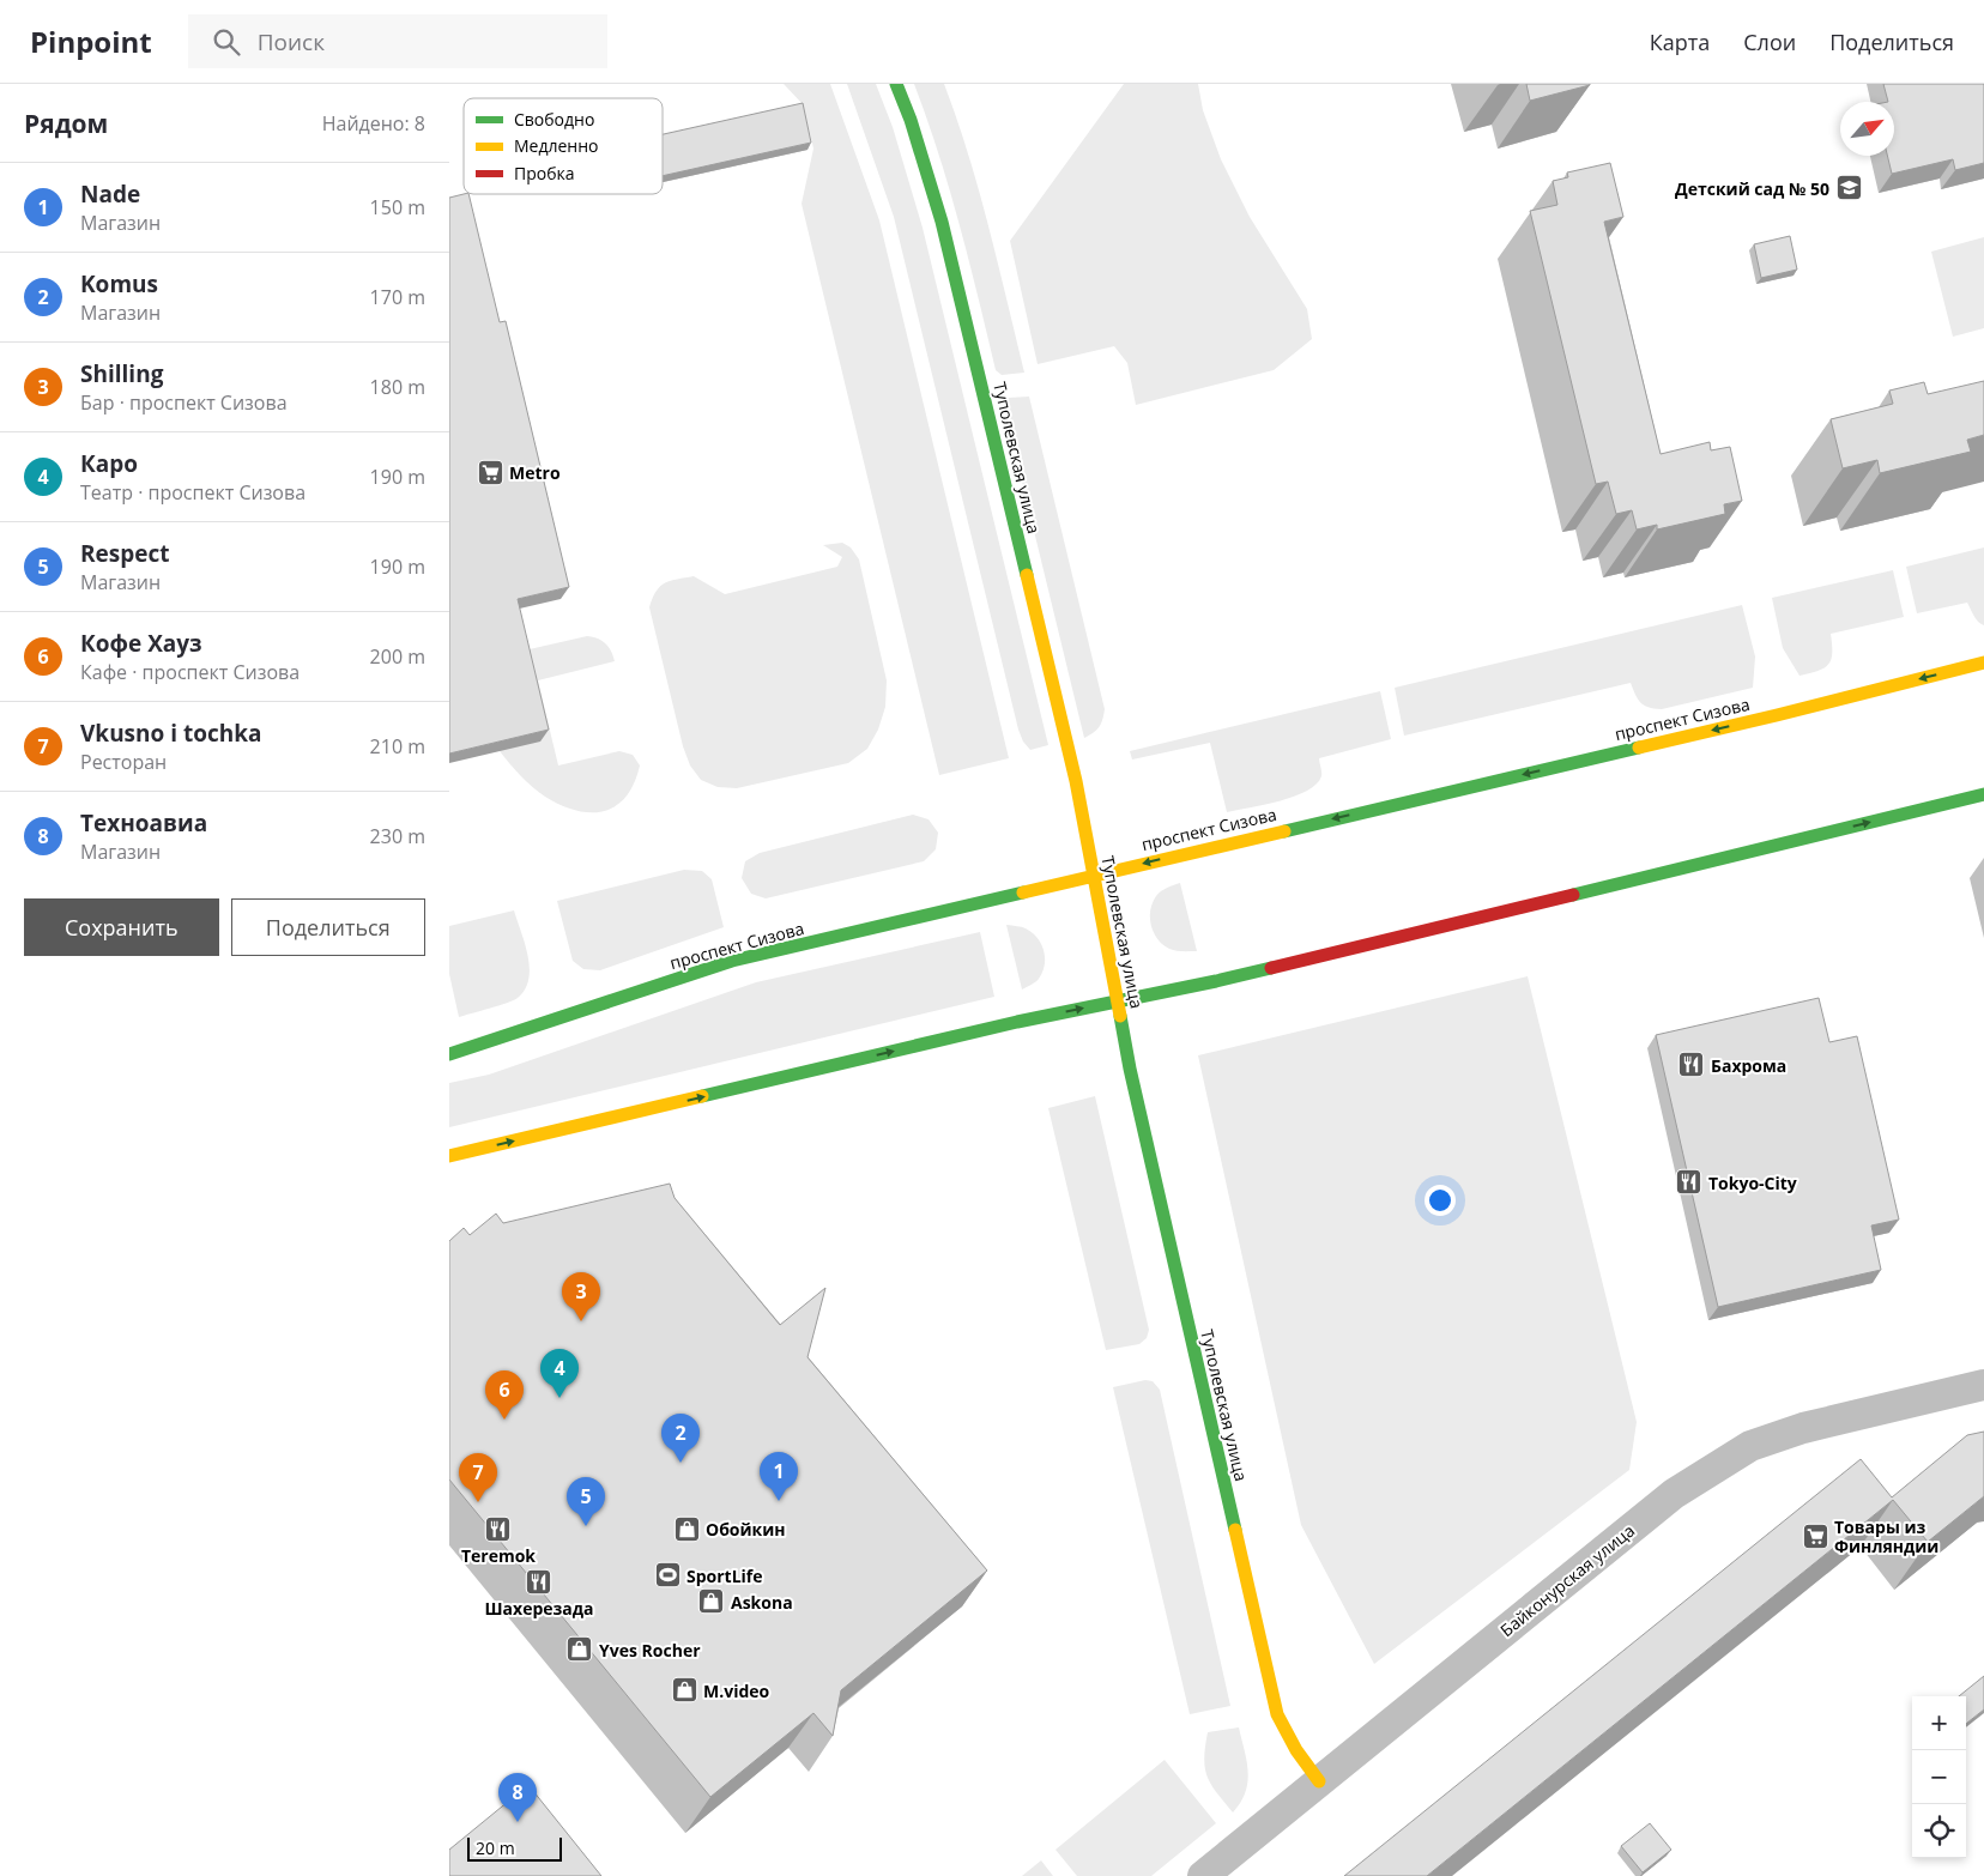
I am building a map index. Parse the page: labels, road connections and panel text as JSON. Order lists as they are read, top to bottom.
{
  "streets": {
    "street": ["Туполевская улица", "проспект Сизова", "Байконурская улица"]
  },
  "crossings": [
    ["Туполевская улица", "проспект Сизова"],
    ["Туполевская улица", "Байконурская улица"]
  ],
  "one_way": ["проспект Сизова"],
  "places": {
    "school or university": ["Детский сад № 50"],
    "supermarket": ["Metro", "Товары из Финляндии"],
    "restaurant": [
      "Бахрома",
      "Tokyo-City",
      "Teremok",
      "Шахерезада"
    ],
    "shop": [
      "Обойкин",
      "Askona",
      "Yves Rocher",
      "M.video"
    ],
    "sports": ["SportLife"]
  },
  "legend": ["Свободно", "Медленно", "Пробка"],
  "scale_bar": "20 m",
  "north": "top right",
  "page": {
    "header": "Pinpoint",
    "search": "Поиск",
    "nav": ["Карта", "Слои", "Поделиться"],
    "heading": ["Рядом", "Найдено: 8"],
    "list": [
      {
        "mark": "1",
        "name": "Nade",
        "note": "Магазин",
        "value": "150 m"
      },
      {
        "mark": "2",
        "name": "Komus",
        "note": "Магазин",
        "value": "170 m"
      },
      {
        "mark": "3",
        "name": "Shilling",
        "note": "Бар · проспект Сизова",
        "value": "180 m"
      },
      {
        "mark": "4",
        "name": "Каро",
        "note": "Театр · проспект Сизова",
        "value": "190 m"
      },
      {
        "mark": "5",
        "name": "Respect",
        "note": "Магазин",
        "value": "190 m"
      },
      {
        "mark": "6",
        "name": "Кофе Хауз",
        "note": "Кафе · проспект Сизова",
        "value": "200 m"
      },
      {
        "mark": "7",
        "name": "Vkusno i tochka",
        "note": "Ресторан",
        "value": "210 m"
      },
      {
        "mark": "8",
        "name": "Техноавиа",
        "note": "Магазин",
        "value": "230 m"
      }
    ],
    "buttons": ["Сохранить", "Поделиться"],
    "pins": [
      "3",
      "4",
      "6",
      "2",
      "1",
      "7",
      "5",
      "8"
    ],
    "map_buttons": ["+", "−"],
    "scale": "20 m"
  }
}
